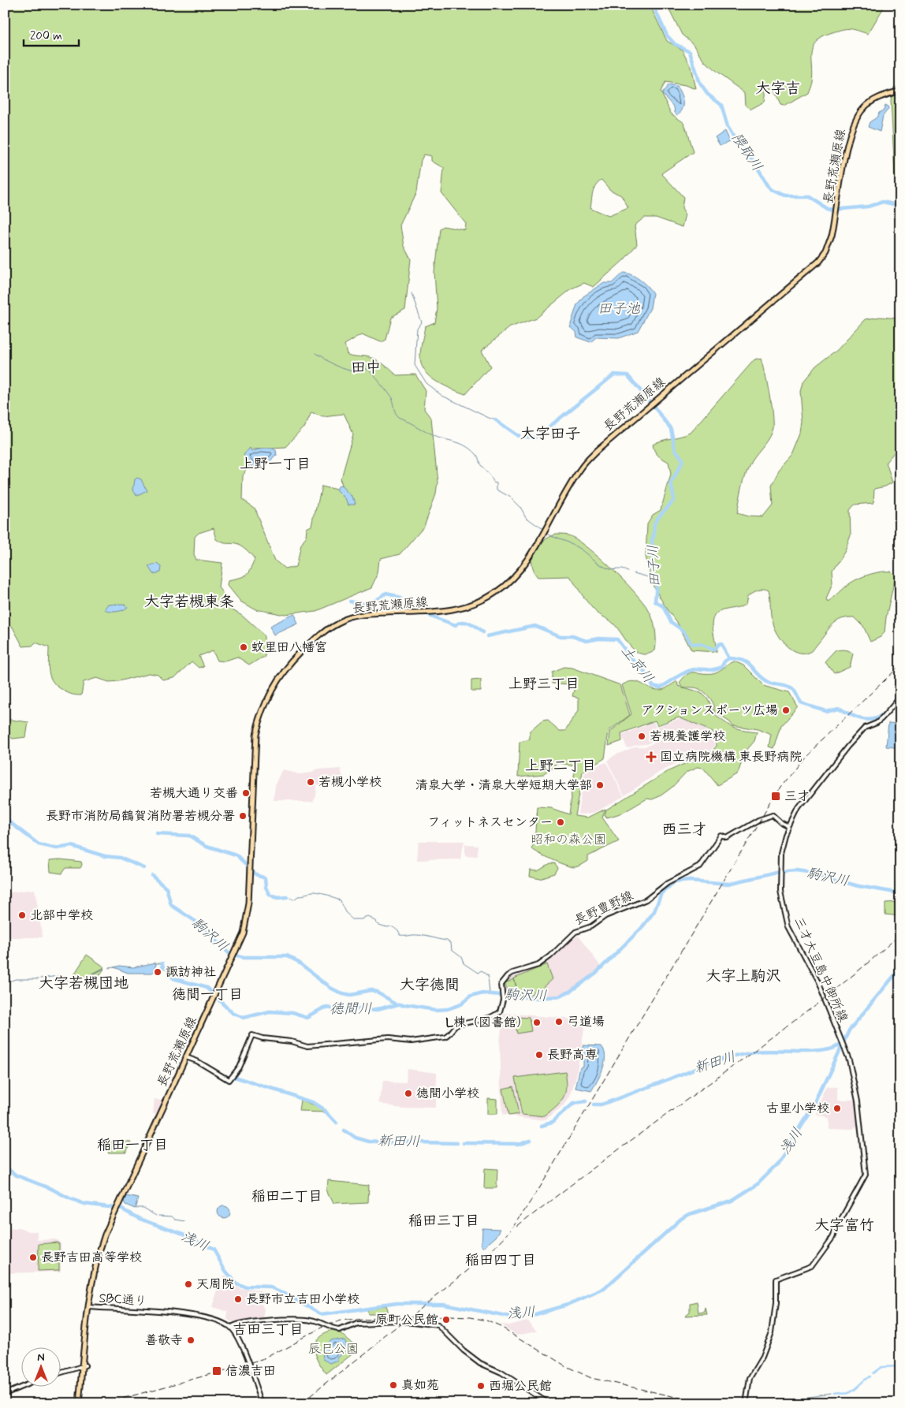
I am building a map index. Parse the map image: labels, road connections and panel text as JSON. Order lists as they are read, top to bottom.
{
  "streets": {
    "main road": [
      "長野荒瀬原線",
      "長野豊野線",
      "三才大豆島中御所線",
      "SBC通り"
    ]
  },
  "crossings": [
    ["長野荒瀬原線", "長野豊野線"],
    ["長野荒瀬原線", "SBC通り"],
    ["長野豊野線", "三才大豆島中御所線"]
  ],
  "districts": [
    "大字吉",
    "田中",
    "大字田子",
    "上野一丁目",
    "大字若槻東条",
    "上野三丁目",
    "上野二丁目",
    "西三才",
    "大字上駒沢",
    "大字若槻団地",
    "大字徳間",
    "徳間一丁目",
    "稲田一丁目",
    "稲田二丁目",
    "稲田三丁目",
    "大字富竹",
    "稲田四丁目",
    "吉田三丁目"
  ],
  "water": [
    "隈取川",
    "田子池",
    "田子川",
    "土京川",
    "駒沢川",
    "徳間川",
    "新田川",
    "浅川"
  ],
  "parks": ["昭和の森公園", "辰巳公園"],
  "places": {
    "other": [
      "蚊里田八幡宮",
      "アクションスポーツ広場",
      "若槻養護学校",
      "若槻小学校",
      "清泉大学・清泉大学短期大学部",
      "若槻大通り交番",
      "長野市消防局鶴賀消防署若槻分署",
      "フィットネスセンター",
      "北部中学校",
      "諏訪神社",
      "弓道場",
      "L棟（図書館）",
      "長野高専",
      "徳間小学校",
      "古里小学校",
      "長野吉田高等学校",
      "天周院",
      "長野市立吉田小学校",
      "原町公民館",
      "善敬寺",
      "真如苑",
      "西堀公民館"
    ],
    "health": ["国立病院機構 東長野病院"],
    "transit": ["三才", "信濃吉田"]
  },
  "scale_bar": "200 m",
  "north": "top"
}
